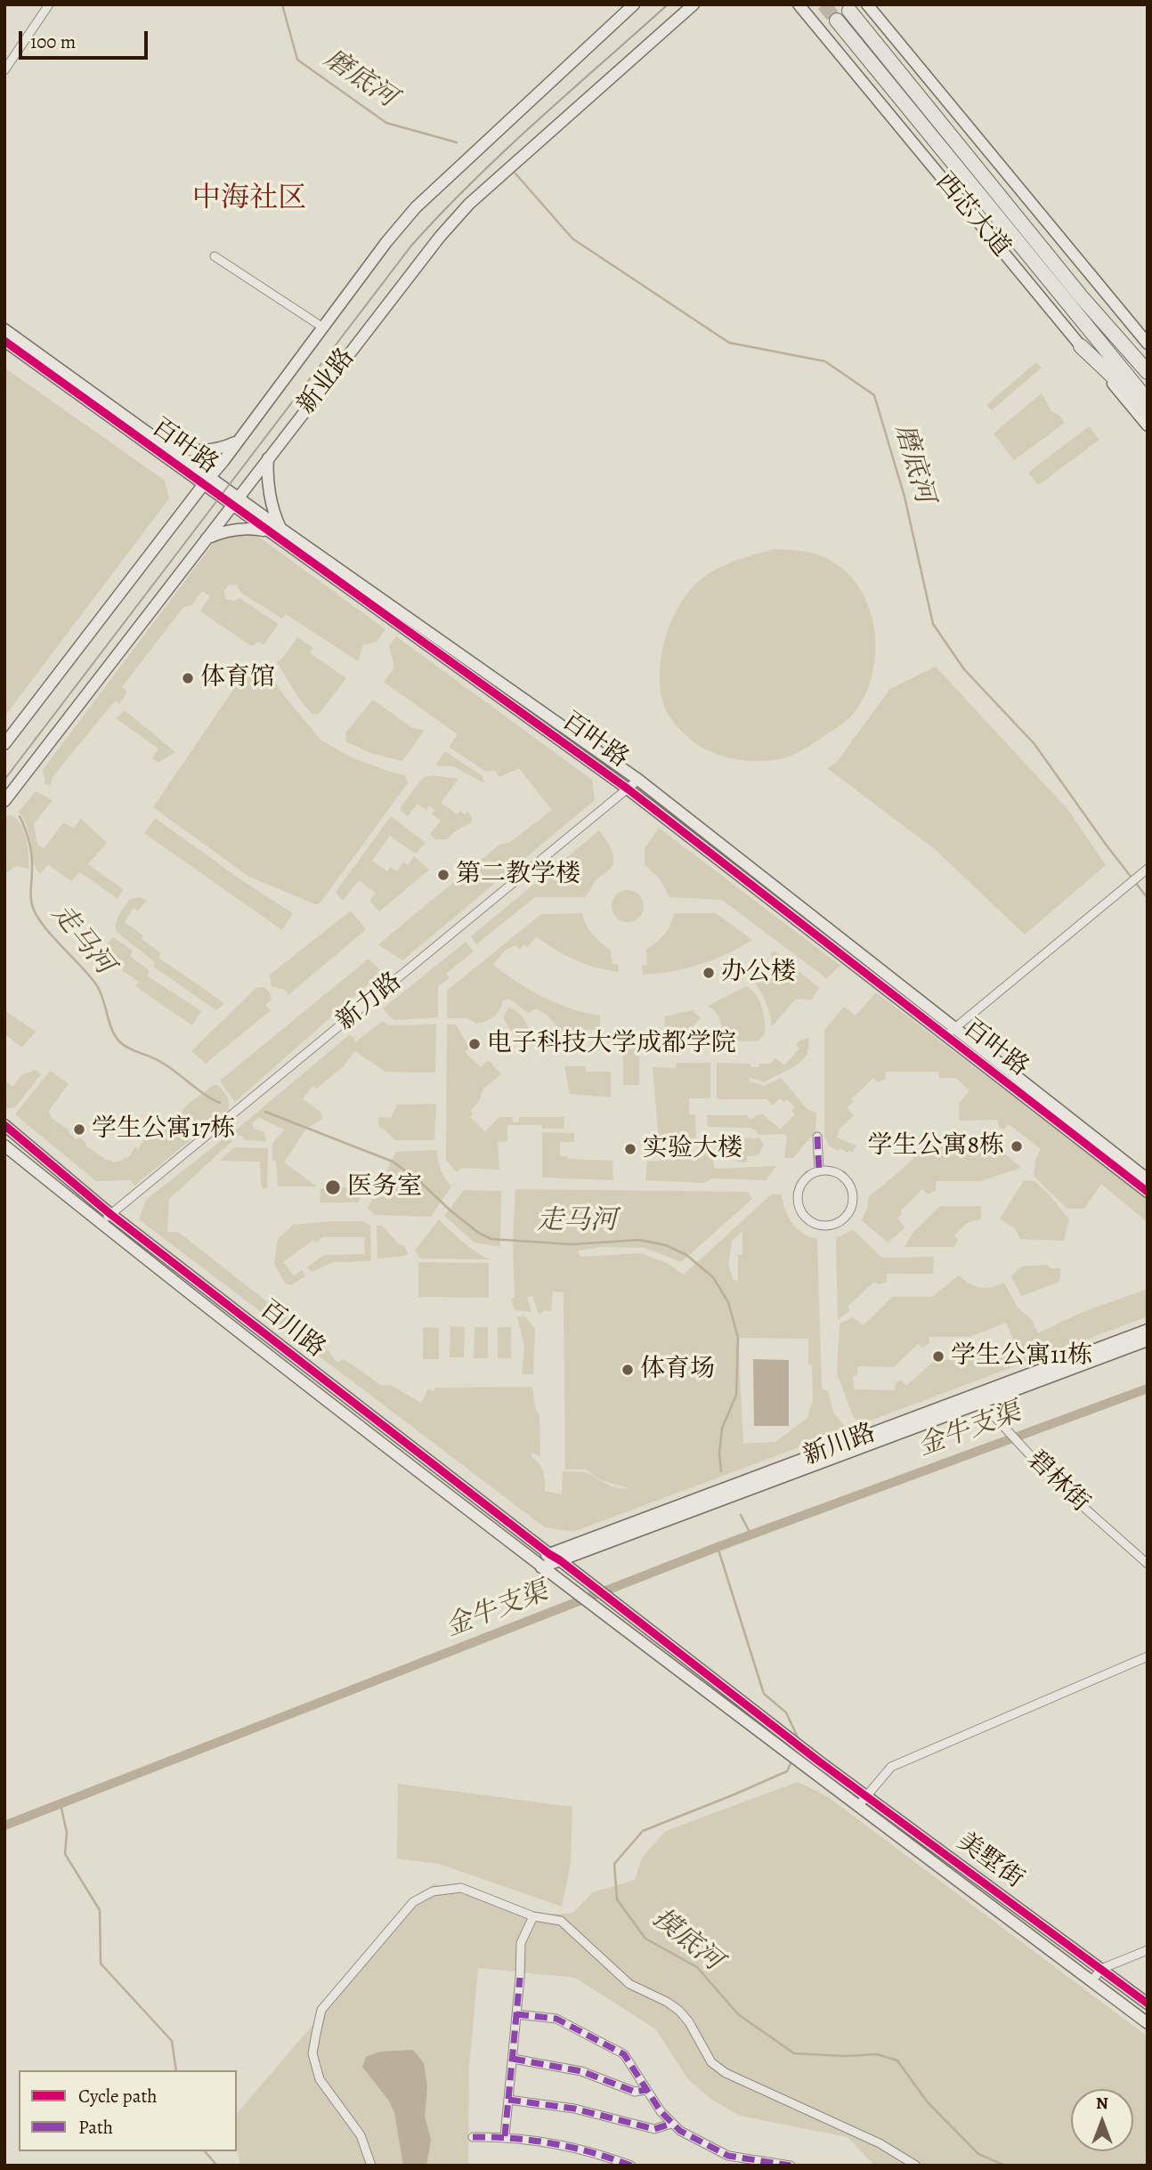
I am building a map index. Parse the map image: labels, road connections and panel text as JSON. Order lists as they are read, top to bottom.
{
  "streets": {
    "highway": ["西芯大道"],
    "street": [
      "新业路",
      "百叶路",
      "新力路",
      "百川路",
      "新川路",
      "碧林街",
      "美墅街"
    ]
  },
  "crossings": [
    ["新业路", "百叶路"],
    ["百叶路", "新力路"],
    ["新力路", "百川路"],
    ["百川路", "新川路"],
    ["百川路", "美墅街"],
    ["新川路", "碧林街"]
  ],
  "districts": ["中海社区"],
  "water": [
    "磨底河",
    "走马河",
    "金牛支渠",
    "摸底河"
  ],
  "places": [
    "体育馆",
    "第二教学楼",
    "办公楼",
    "电子科技大学成都学院",
    "学生公寓17栋",
    "学生公寓8栋",
    "实验大楼",
    "医务室",
    "学生公寓11栋",
    "体育场"
  ],
  "legend": ["Cycle path", "Path"],
  "scale_bar": "100 m",
  "north": "top"
}
